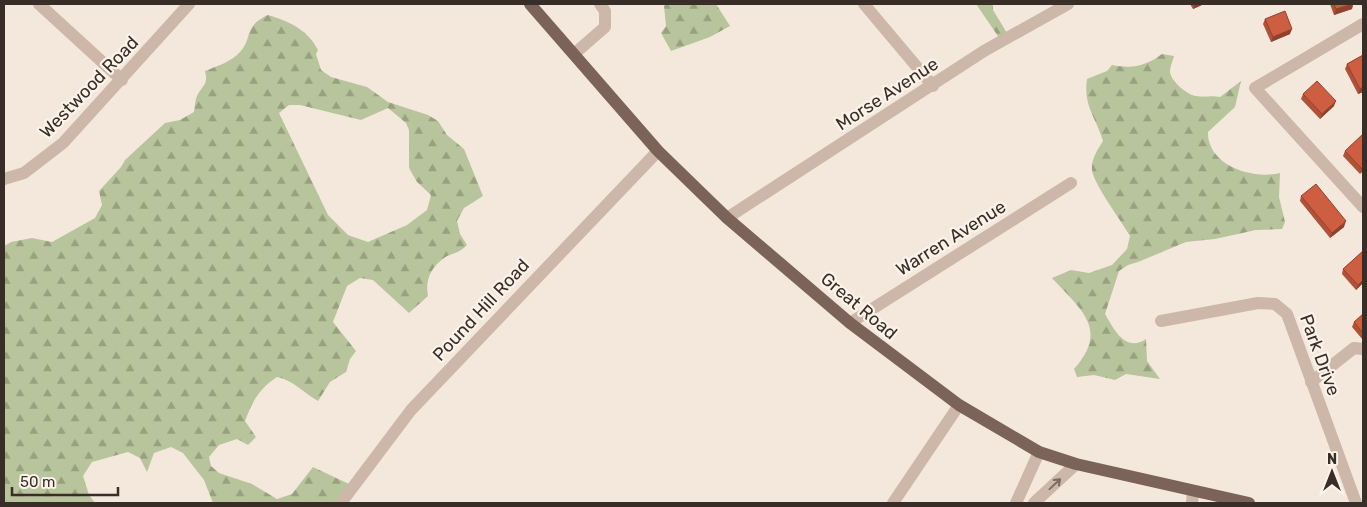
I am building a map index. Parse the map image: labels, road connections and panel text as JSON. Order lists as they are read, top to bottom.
{
  "streets": {
    "main road": ["Great Road"],
    "street": [
      "Westwood Road",
      "Morse Avenue",
      "Warren Avenue",
      "Pound Hill Road",
      "Park Drive"
    ]
  },
  "crossings": [
    ["Morse Avenue", "Great Road"],
    ["Warren Avenue", "Great Road"],
    ["Great Road", "Pound Hill Road"]
  ],
  "scale_bar": "50 m",
  "north": "top"
}
